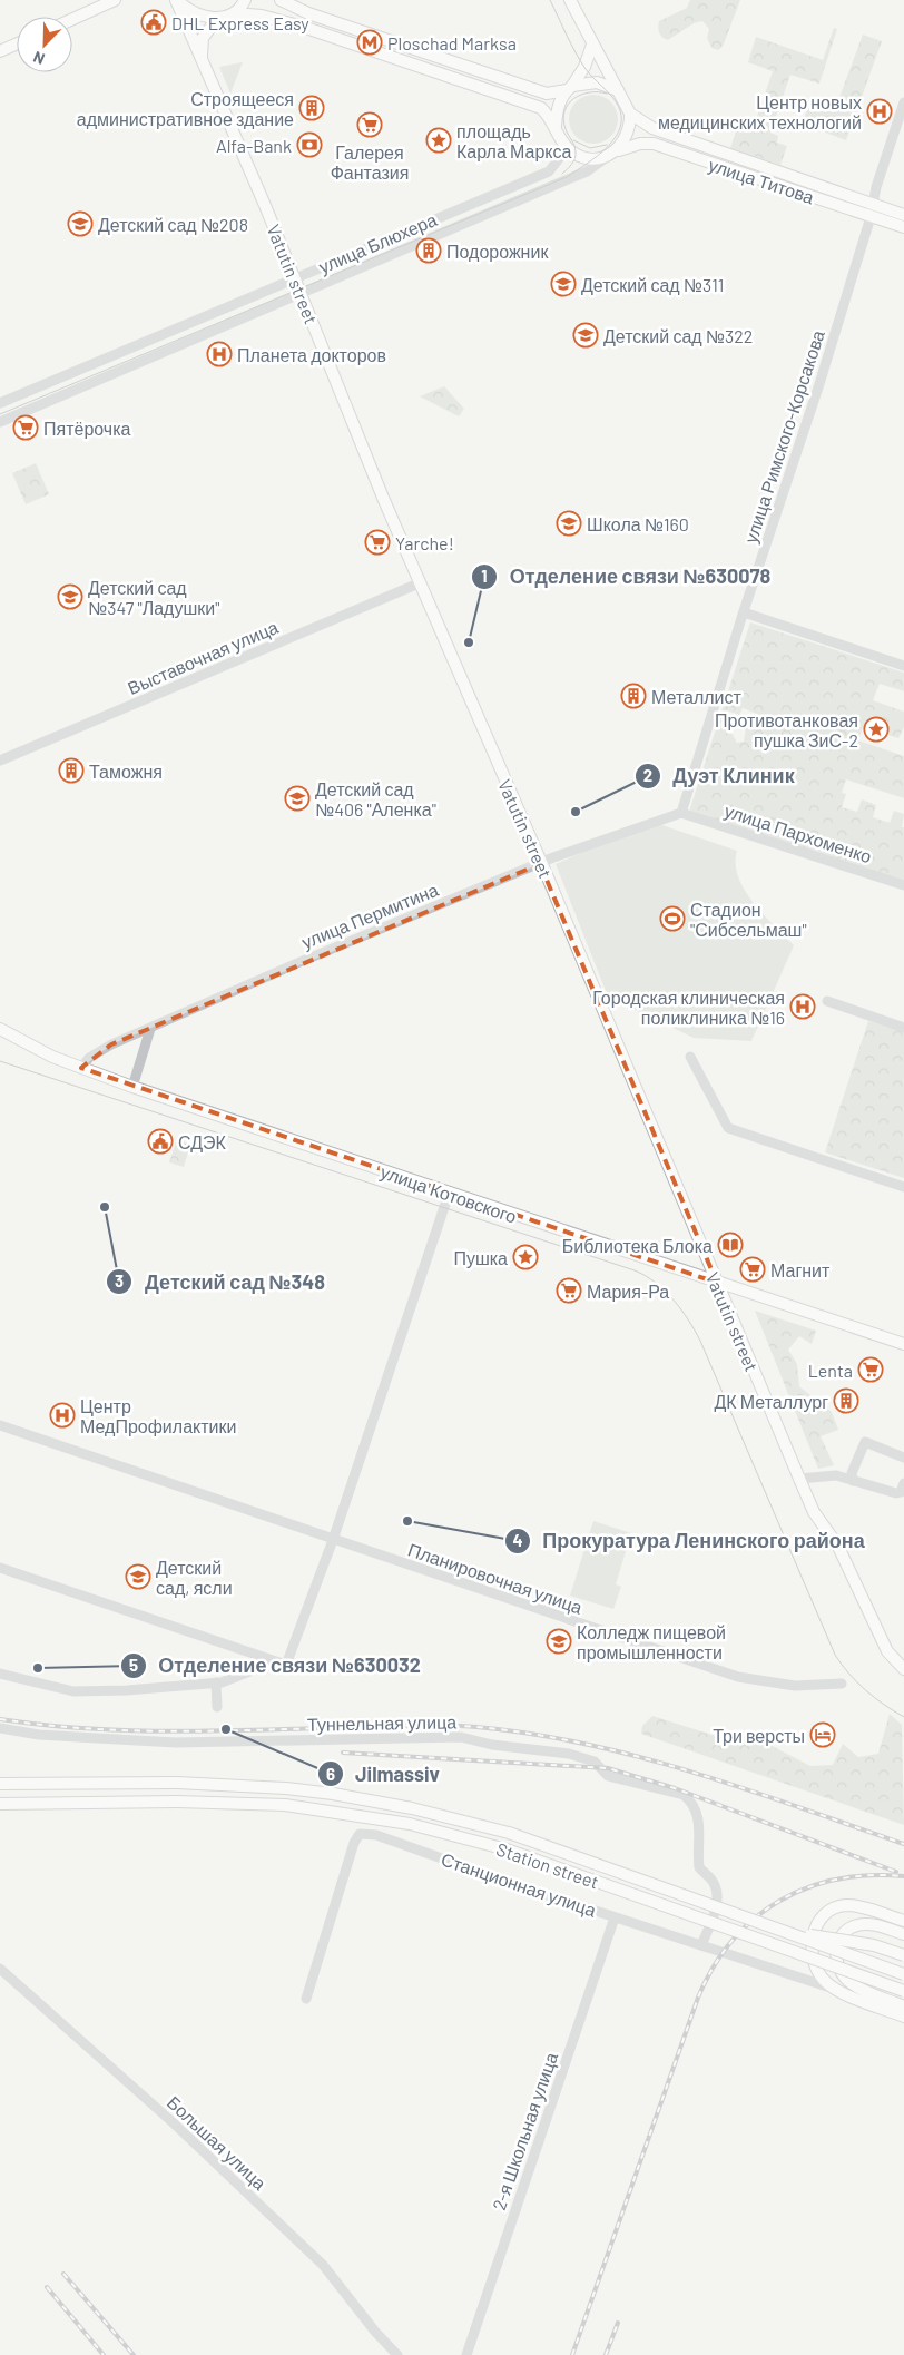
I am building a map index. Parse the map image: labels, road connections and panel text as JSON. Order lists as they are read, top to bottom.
{
  "streets": {
    "main road": [
      "улица Титова",
      "Vatutin street",
      "улица Котовского",
      "Station street"
    ],
    "street": [
      "улица Блюхера",
      "улица Римского-Корсакова",
      "Выставочная улица",
      "улица Пархоменко",
      "улица Пермитина",
      "Планировочная улица",
      "Туннельная улица",
      "Станционная улица",
      "2-я Школьная улица",
      "Большая улица"
    ]
  },
  "crossings": [
    ["улица Титова", "улица Блюхера"],
    ["улица Титова", "улица Римского-Корсакова"],
    ["улица Блюхера", "Vatutin street"],
    ["Vatutin street", "Выставочная улица"],
    ["Vatutin street", "улица Пермитина"],
    ["Vatutin street", "улица Котовского"],
    ["улица Римского-Корсакова", "улица Пархоменко"],
    ["улица Римского-Корсакова", "улица Пермитина"],
    ["улица Пархоменко", "улица Пермитина"],
    ["улица Пермитина", "улица Котовского"],
    ["Туннельная улица", "Станционная улица"],
    ["Станционная улица", "2-я Школьная улица"]
  ],
  "places": {
    "public building": ["DHL Express Easy", "СДЭК"],
    "metro station": ["Ploschad Marksa"],
    "building": [
      "Строящееся административное здание",
      "Подорожник",
      "Металлист",
      "Таможня",
      "ДК Металлург"
    ],
    "hospital": [
      "Центр новых медицинских технологий",
      "Планета докторов",
      "Городская клиническая поликлиника №16",
      "Центр МедПрофилактики"
    ],
    "supermarket": [
      "Галерея Фантазия",
      "Пятёрочка",
      "Yarche!",
      "Магнит",
      "Мария-Ра",
      "Lenta"
    ],
    "place": ["площадь Карла Маркса", "Противотанковая пушка ЗиС-2", "Пушка"],
    "bank": ["Alfa-Bank"],
    "school or university": [
      "Детский сад №208",
      "Детский сад №311",
      "Детский сад №322",
      "Школа №160",
      "Детский сад №347 \"Ладушки\"",
      "Детский сад №406 \"Аленка\"",
      "Детский сад, ясли",
      "Колледж пищевой промышленности"
    ],
    "other": [
      "Отделение связи №630078",
      "Дуэт Клиник",
      "Детский сад №348",
      "Прокуратура Ленинского района",
      "Отделение связи №630032",
      "Jilmassiv"
    ],
    "sports": ["Стадион \"Сибсельмаш\""],
    "library": ["Библиотека Блока"],
    "hotel": ["Три версты"]
  },
  "north": "bottom left"
}
